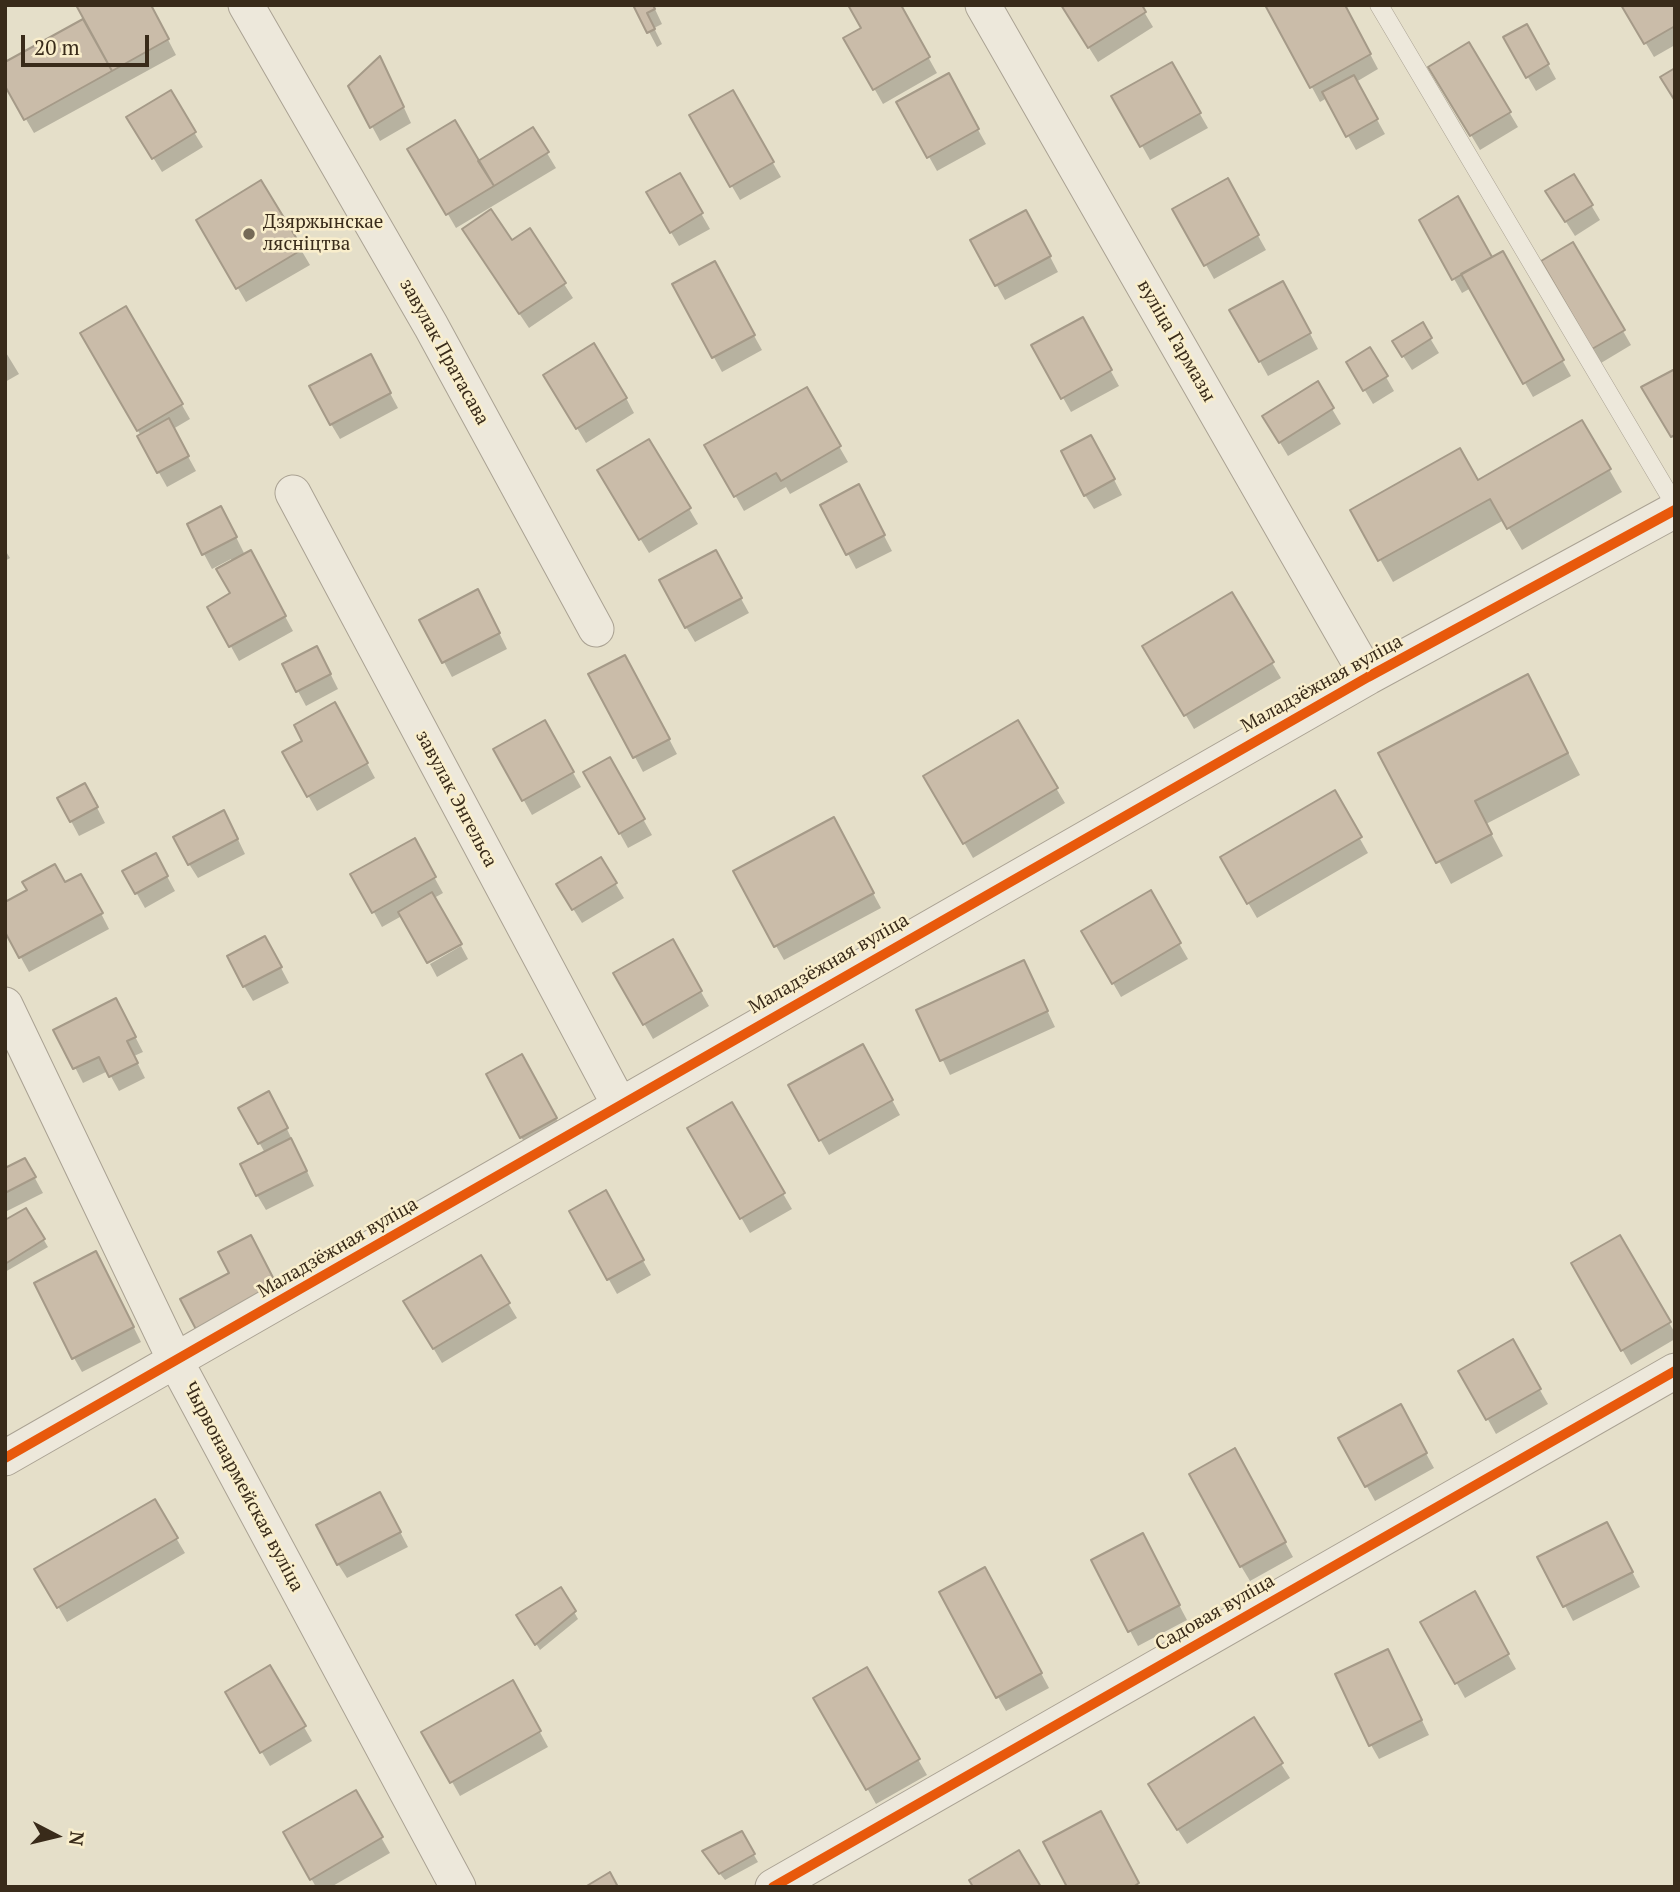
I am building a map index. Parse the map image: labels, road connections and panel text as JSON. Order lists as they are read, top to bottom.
{
  "streets": {
    "street": [
      "вуліца Гармазы",
      "завулак Пратасава",
      "Маладзёжная вуліца",
      "завулак Энгельса",
      "Чырвонаармейская вуліца",
      "Садовая вуліца"
    ]
  },
  "crossings": [
    ["вуліца Гармазы", "Маладзёжная вуліца"],
    ["Маладзёжная вуліца", "завулак Энгельса"],
    ["Маладзёжная вуліца", "Чырвонаармейская вуліца"]
  ],
  "places": ["Дзяржынскае лясніцтва"],
  "scale_bar": "20 m",
  "north": "right"
}
